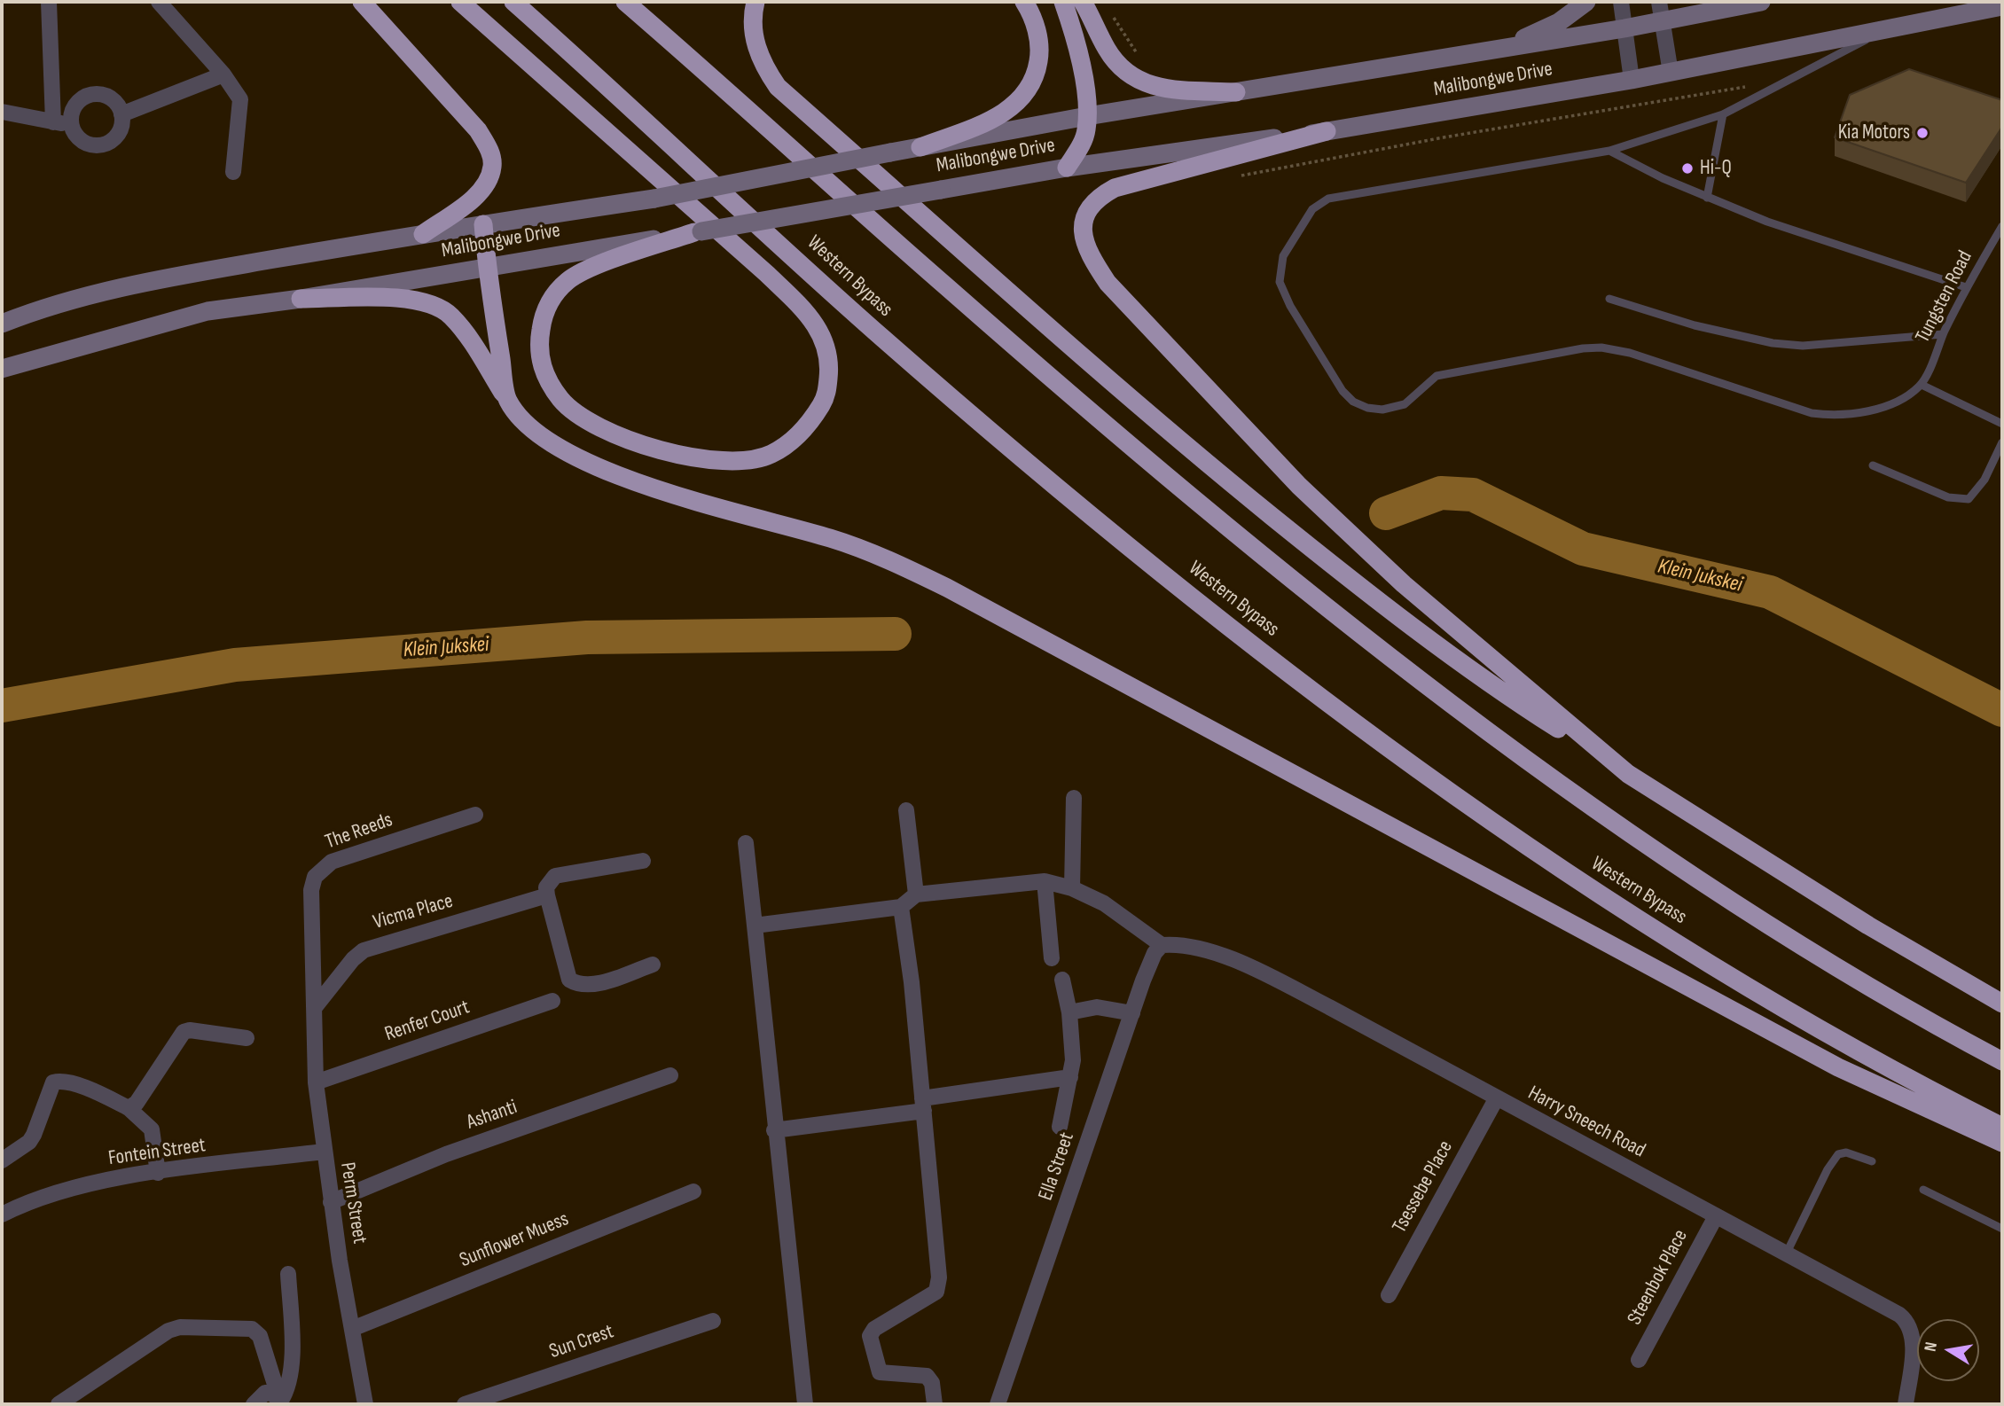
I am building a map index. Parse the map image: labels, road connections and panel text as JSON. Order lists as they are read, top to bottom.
{
  "streets": {
    "highway": ["Western Bypass"],
    "main road": ["Malibongwe Drive"],
    "street": [
      "The Reeds",
      "Vicma Place",
      "Renfer Court",
      "Ashanti",
      "Harry Sneech Road",
      "Fontein Street",
      "Ella Street",
      "Tsessebe Place",
      "Perm Street",
      "Sunflower Muess",
      "Steenbok Place",
      "Sun Crest"
    ],
    "lane": ["Tungsten Road"]
  },
  "crossings": [
    ["The Reeds", "Vicma Place"],
    ["The Reeds", "Perm Street"],
    ["Vicma Place", "Perm Street"],
    ["Renfer Court", "Perm Street"],
    ["Ashanti", "Perm Street"],
    ["Harry Sneech Road", "Ella Street"],
    ["Harry Sneech Road", "Tsessebe Place"],
    ["Harry Sneech Road", "Steenbok Place"],
    ["Fontein Street", "Perm Street"],
    ["Perm Street", "Sunflower Muess"]
  ],
  "water": ["Klein Jukskei"],
  "places": ["Kia Motors", "Hi-Q"],
  "north": "left"
}
